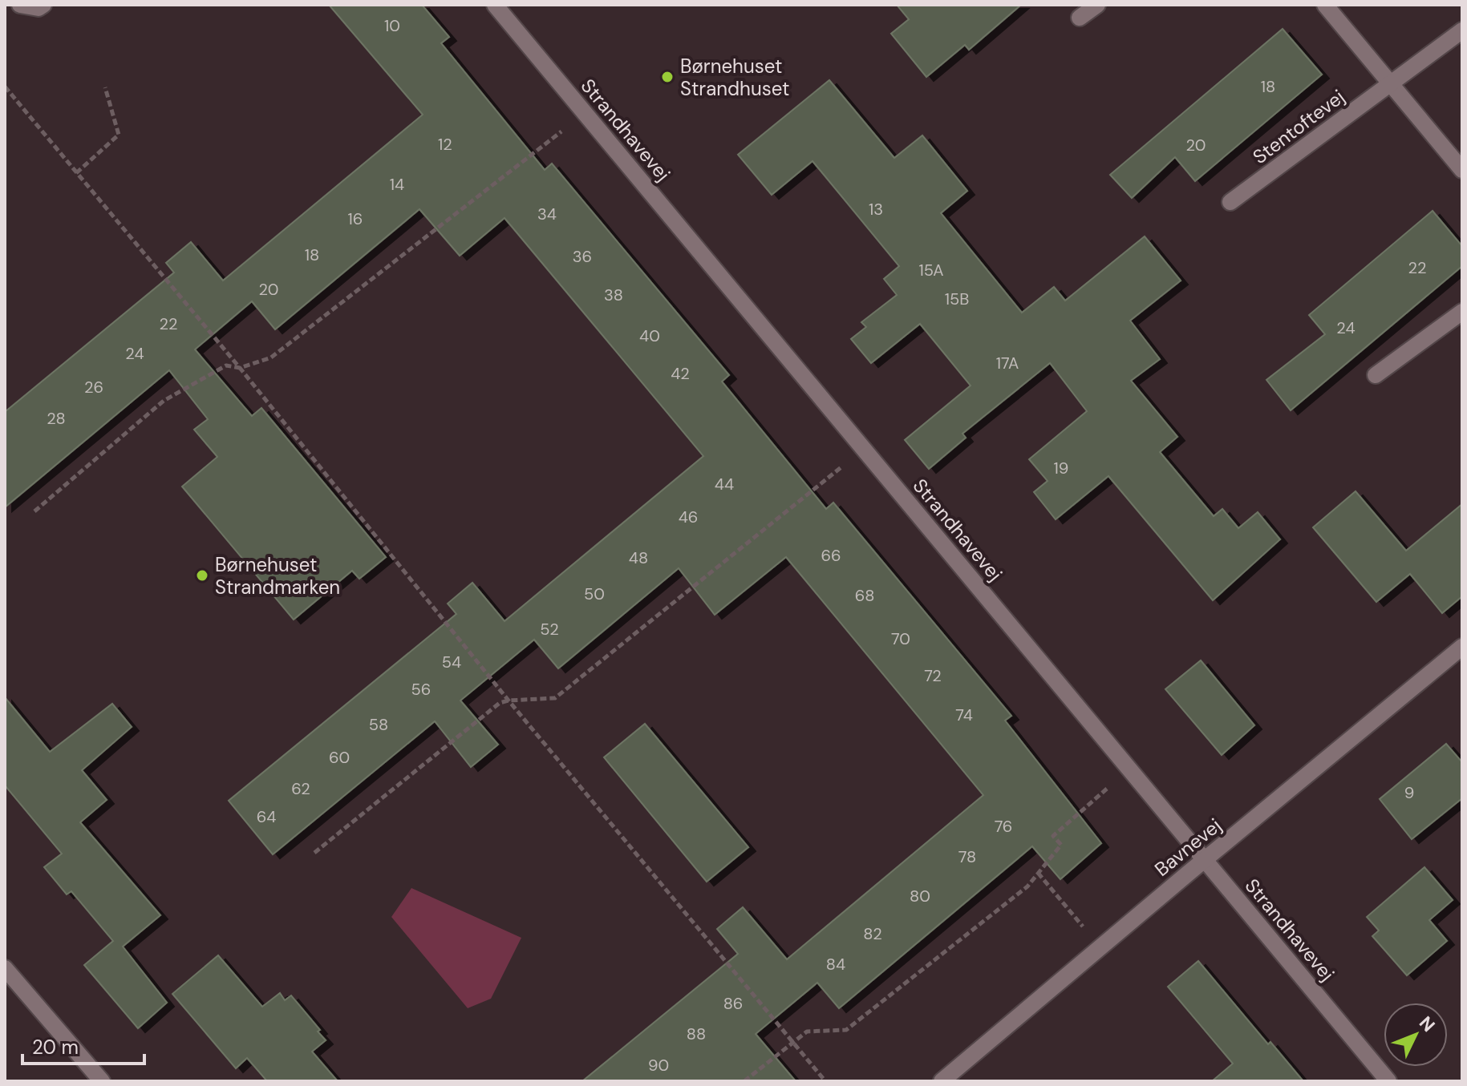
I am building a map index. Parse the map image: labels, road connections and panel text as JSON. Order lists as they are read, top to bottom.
{
  "streets": {
    "street": ["Stentoftevej", "Strandhavevej", "Bavnevej"]
  },
  "crossings": [
    ["Strandhavevej", "Bavnevej"]
  ],
  "places": ["Børnehuset Strandhuset", "Børnehuset Strandmarken"],
  "house_numbers": [
    "10",
    "18",
    "12",
    "20",
    "14",
    "13",
    "34",
    "16",
    "18",
    "36",
    "22",
    "15A",
    "20",
    "38",
    "15B",
    "22",
    "24",
    "40",
    "24",
    "17A",
    "42",
    "26",
    "28",
    "19",
    "44",
    "46",
    "66",
    "48",
    "50",
    "68",
    "52",
    "70",
    "54",
    "72",
    "56",
    "74",
    "58",
    "60",
    "62",
    "9",
    "64",
    "76",
    "78",
    "80",
    "82",
    "84",
    "86",
    "88",
    "90"
  ],
  "scale_bar": "20 m",
  "north": "top right"
}
